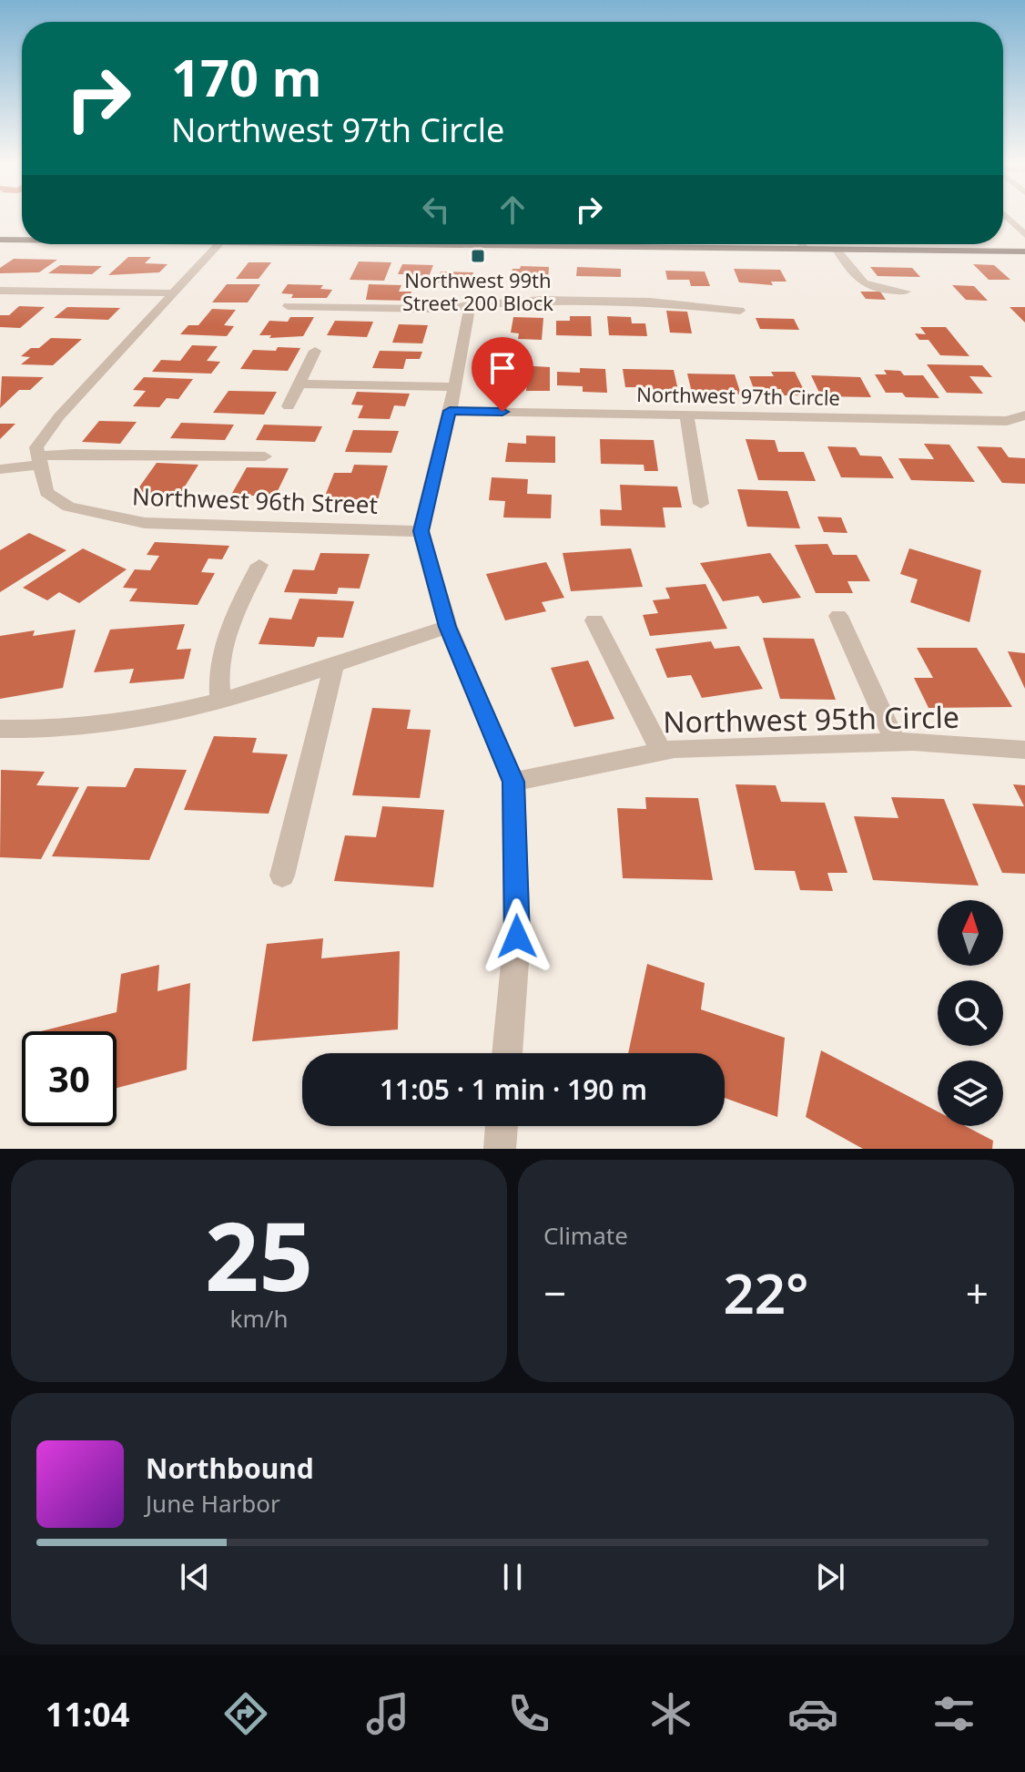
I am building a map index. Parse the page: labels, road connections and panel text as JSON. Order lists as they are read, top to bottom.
{
  "streets": {
    "street": ["Northwest 97th Circle", "Northwest 96th Street", "Northwest 95th Circle"]
  },
  "places": {
    "transit": ["Northwest 99th Street 200 Block"]
  },
  "north": "top",
  "page": {
    "turn": ["170 m", "Northwest 97th Circle"],
    "limit": "30",
    "trip": "11:05 · 1 min · 190 m",
    "tile": [
      ["25", "km/h"],
      "Climate"
    ],
    "heat": ["−", "22°", "+"],
    "song": ["Northbound", "June Harbor"],
    "tabs": "11:04"
  }
}
